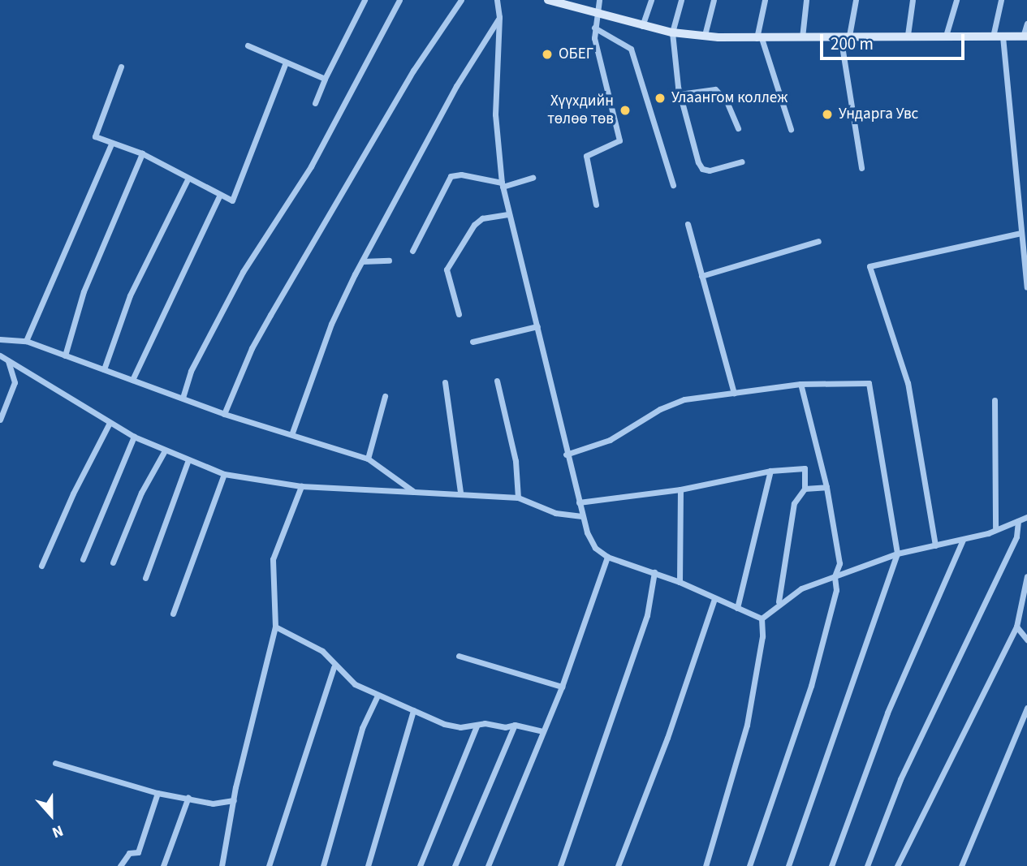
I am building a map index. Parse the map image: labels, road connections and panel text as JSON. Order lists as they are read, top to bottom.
{
  "places": [
    "ОБЕГ",
    "Улаангом коллеж",
    "Хүүхдийн төлөө төв",
    "Ундарга Увс"
  ],
  "scale_bar": "200 m",
  "north": "bottom"
}
